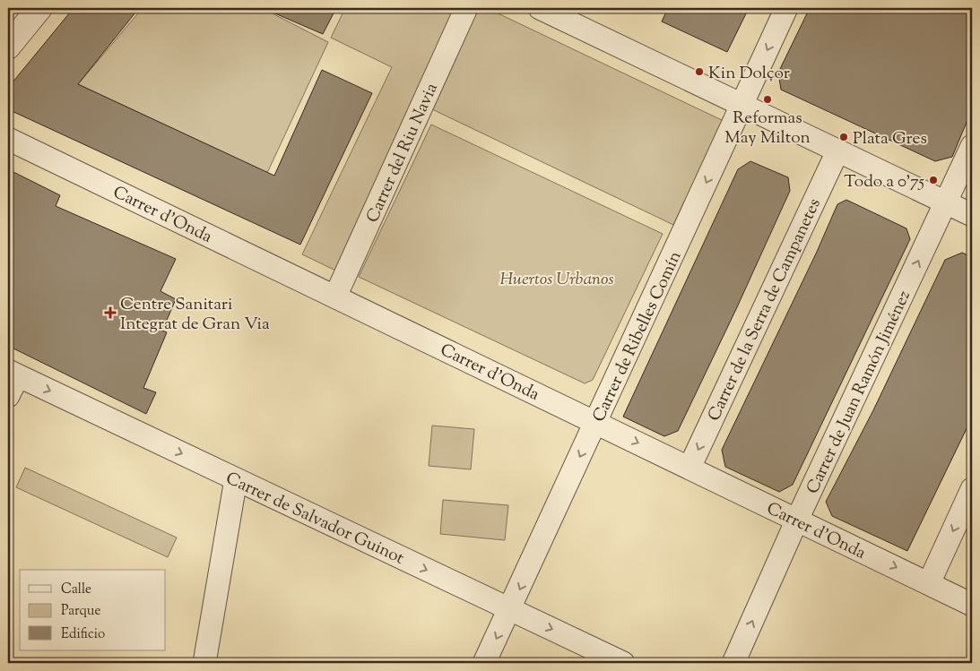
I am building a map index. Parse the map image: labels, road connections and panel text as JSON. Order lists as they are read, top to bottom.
{
  "streets": {
    "street": [
      "Carrer del Riu Navia",
      "Carrer d'Onda",
      "Carrer de la Serra de Campanetes",
      "Carrer de Ribelles Comín",
      "Carrer de Juan Ramón Jiménez",
      "Carrer de Salvador Guinot"
    ]
  },
  "crossings": [
    ["Carrer del Riu Navia", "Carrer d'Onda"],
    ["Carrer d'Onda", "Carrer de la Serra de Campanetes"],
    ["Carrer d'Onda", "Carrer de Ribelles Comín"],
    ["Carrer d'Onda", "Carrer de Juan Ramón Jiménez"],
    ["Carrer de Ribelles Comín", "Carrer de Salvador Guinot"]
  ],
  "one_way": [
    "Carrer de la Serra de Campanetes",
    "Carrer de Ribelles Comín",
    "Carrer de Juan Ramón Jiménez",
    "Carrer de Salvador Guinot"
  ],
  "parks": ["Huertos Urbanos"],
  "places": {
    "other": [
      "Kin Dolçor",
      "Reformas May Milton",
      "Plata Gres",
      "Todo a 0'75"
    ],
    "health": ["Centre Sanitari Integrat de Gran Via"]
  },
  "legend": ["Calle", "Parque", "Edificio"]
}
